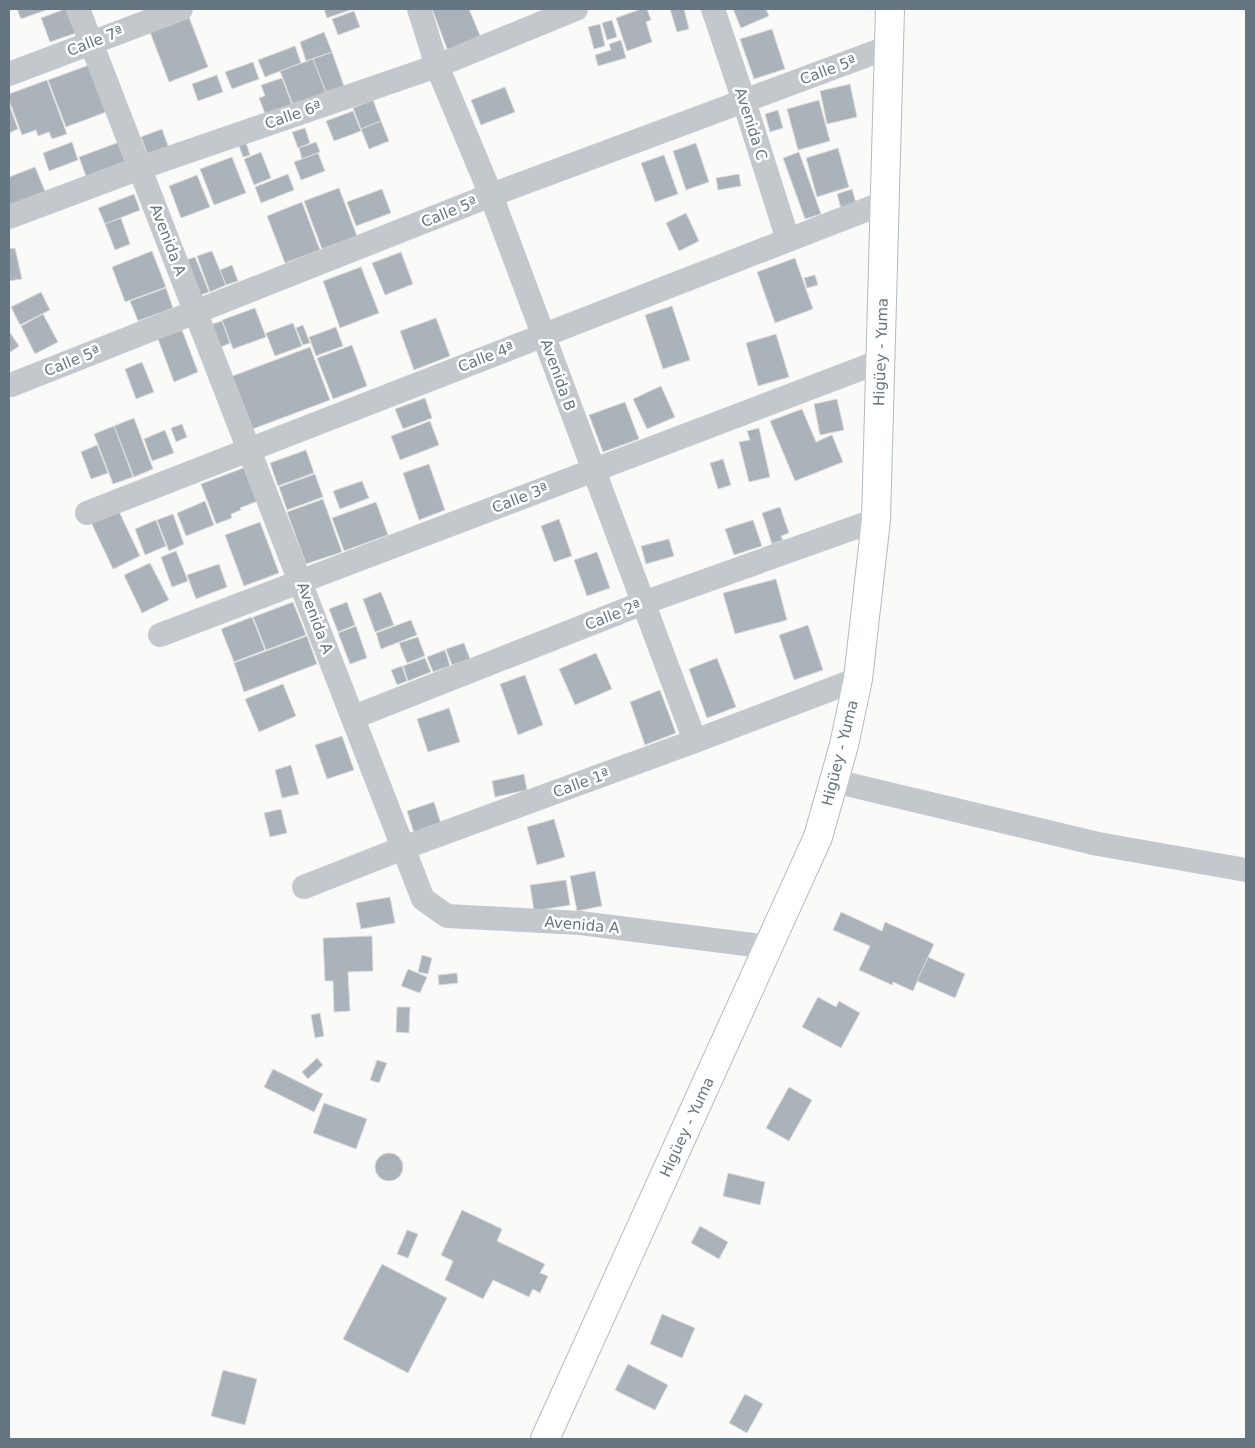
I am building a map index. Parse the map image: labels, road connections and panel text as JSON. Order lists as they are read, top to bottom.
{
  "streets": {
    "main road": ["Higüey - Yuma"],
    "street": [
      "Calle 7ª",
      "Calle 5ª",
      "Calle 6ª",
      "Avenida C",
      "Avenida A",
      "Calle 4ª",
      "Avenida B",
      "Calle 3ª",
      "Calle 2ª",
      "Calle 1ª"
    ]
  },
  "crossings": [
    ["Calle 7ª", "Avenida A"],
    ["Calle 5ª", "Avenida C"],
    ["Calle 5ª", "Avenida A"],
    ["Calle 5ª", "Higüey - Yuma"],
    ["Calle 5ª", "Avenida B"],
    ["Calle 6ª", "Avenida A"],
    ["Calle 6ª", "Avenida B"],
    ["Avenida C", "Calle 4ª"],
    ["Avenida A", "Higüey - Yuma"],
    ["Avenida A", "Calle 4ª"],
    ["Avenida A", "Calle 3ª"],
    ["Avenida A", "Calle 2ª"],
    ["Avenida A", "Calle 1ª"],
    ["Higüey - Yuma", "Calle 4ª"],
    ["Higüey - Yuma", "Calle 3ª"],
    ["Higüey - Yuma", "Calle 2ª"],
    ["Higüey - Yuma", "Calle 1ª"],
    ["Calle 4ª", "Avenida B"],
    ["Avenida B", "Calle 3ª"],
    ["Avenida B", "Calle 2ª"],
    ["Avenida B", "Calle 1ª"]
  ]
}
